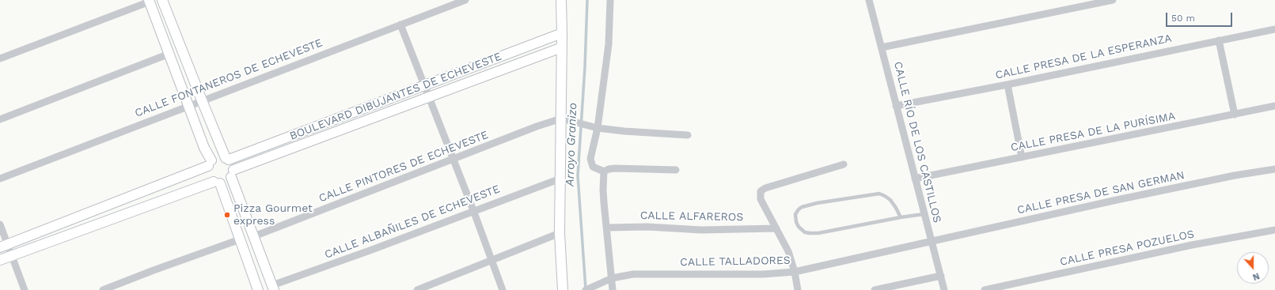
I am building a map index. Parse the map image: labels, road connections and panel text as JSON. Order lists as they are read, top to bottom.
{
  "streets": {
    "street": [
      "CALLE PRESA DE LA ESPERANZA",
      "CALLE FONTANEROS DE ECHEVESTE",
      "BOULEVARD DIBUJANTES DE ECHEVESTE",
      "CALLE PRESA DE LA PURÍSIMA",
      "CALLE RÍO DE LOS CASTILLOS",
      "CALLE PINTORES DE ECHEVESTE",
      "CALLE PRESA DE SAN GERMAN",
      "CALLE ALFAREROS",
      "CALLE ALBAÑILES DE ECHEVESTE",
      "CALLE PRESA POZUELOS",
      "CALLE TALLADORES"
    ]
  },
  "crossings": [
    ["CALLE PRESA DE LA ESPERANZA", "CALLE RÍO DE LOS CASTILLOS"],
    ["CALLE PRESA DE LA PURÍSIMA", "CALLE RÍO DE LOS CASTILLOS"],
    ["CALLE RÍO DE LOS CASTILLOS", "CALLE PRESA DE SAN GERMAN"],
    ["CALLE RÍO DE LOS CASTILLOS", "CALLE TALLADORES"],
    ["CALLE PRESA DE SAN GERMAN", "CALLE TALLADORES"]
  ],
  "water": ["Arroyo Granizo"],
  "places": ["Pizza Gourmet express"],
  "scale_bar": "50 m",
  "north": "bottom"
}
